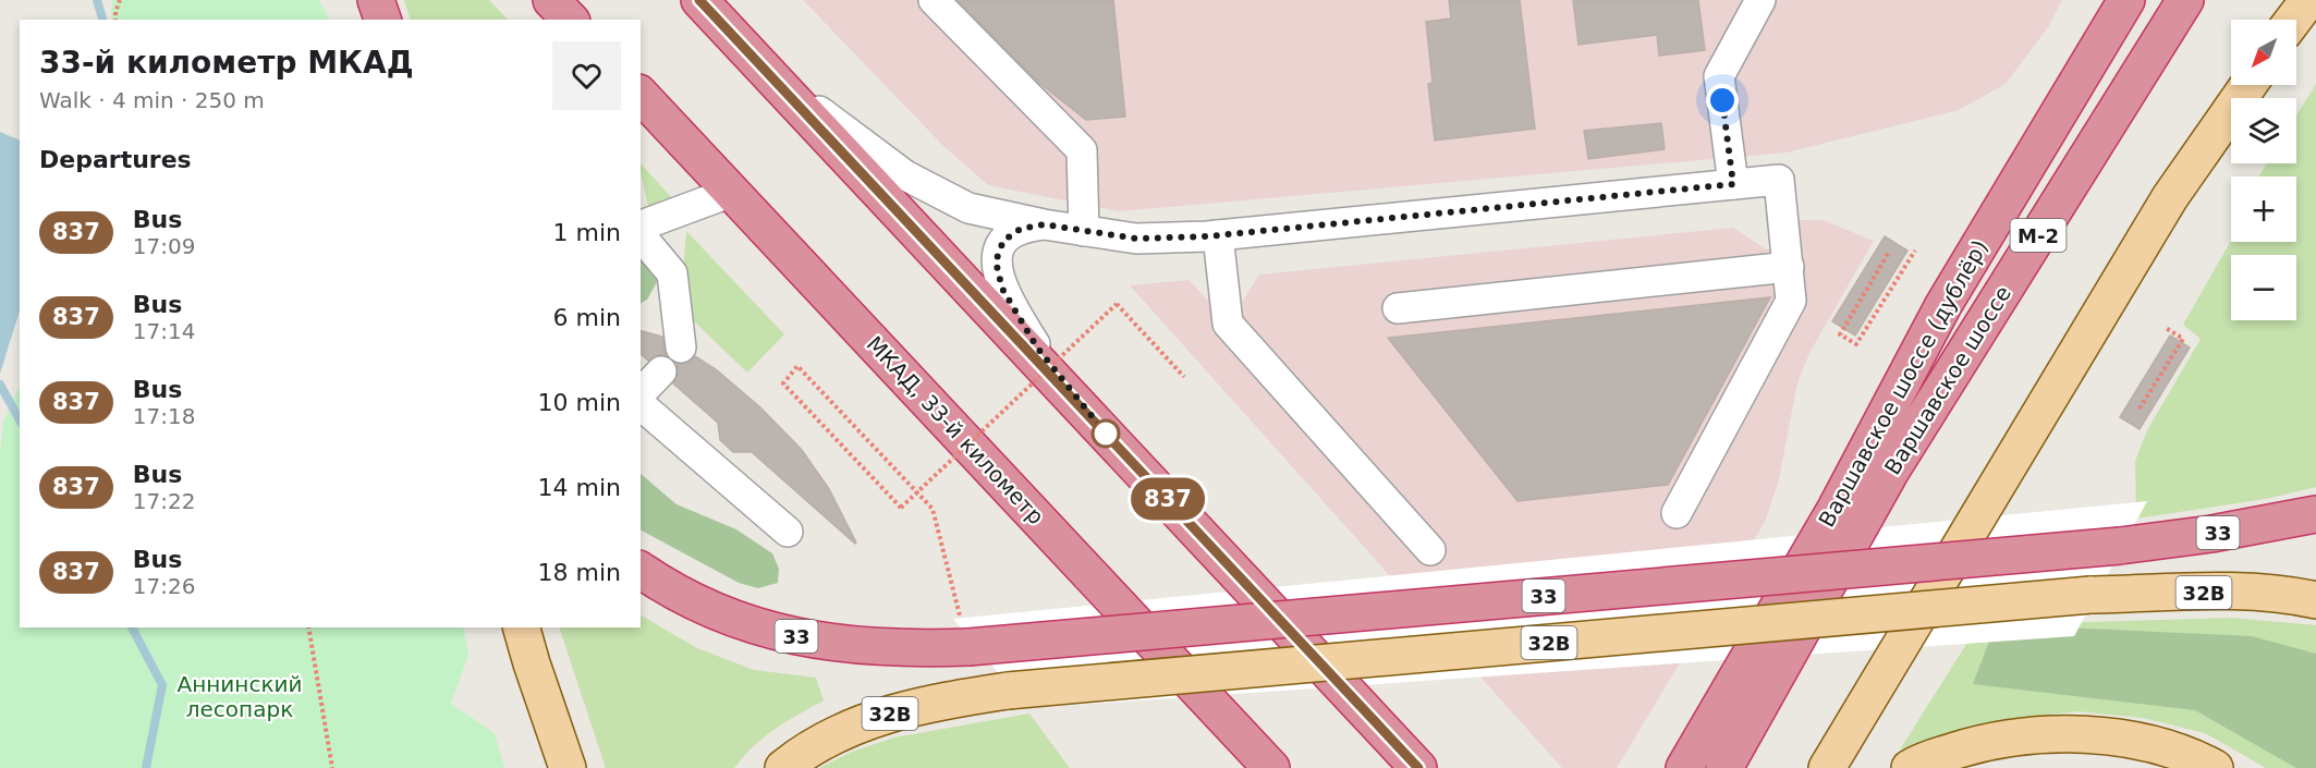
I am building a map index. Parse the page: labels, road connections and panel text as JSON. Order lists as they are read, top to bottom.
{
  "streets": {
    "highway": [
      "М-2",
      "Варшавское шоссе",
      "Варшавское шоссе (дублёр)",
      "МКАД, 33-й километр",
      "33"
    ],
    "main road": ["32B"]
  },
  "parks": ["Аннинский лесопарк"],
  "lines": ["bus line 837"],
  "north": "bottom left",
  "page": {
    "on_map": "837",
    "map_buttons": ["+", "−"],
    "heading": [
      ["33-й километр МКАД", "Walk · 4 min · 250 m"],
      "Departures"
    ],
    "list": [
      {
        "mark": "837",
        "name": "Bus",
        "note": "17:09",
        "value": "1 min"
      },
      {
        "mark": "837",
        "name": "Bus",
        "note": "17:14",
        "value": "6 min"
      },
      {
        "mark": "837",
        "name": "Bus",
        "note": "17:18",
        "value": "10 min"
      },
      {
        "mark": "837",
        "name": "Bus",
        "note": "17:22",
        "value": "14 min"
      },
      {
        "mark": "837",
        "name": "Bus",
        "note": "17:26",
        "value": "18 min"
      }
    ]
  }
}
